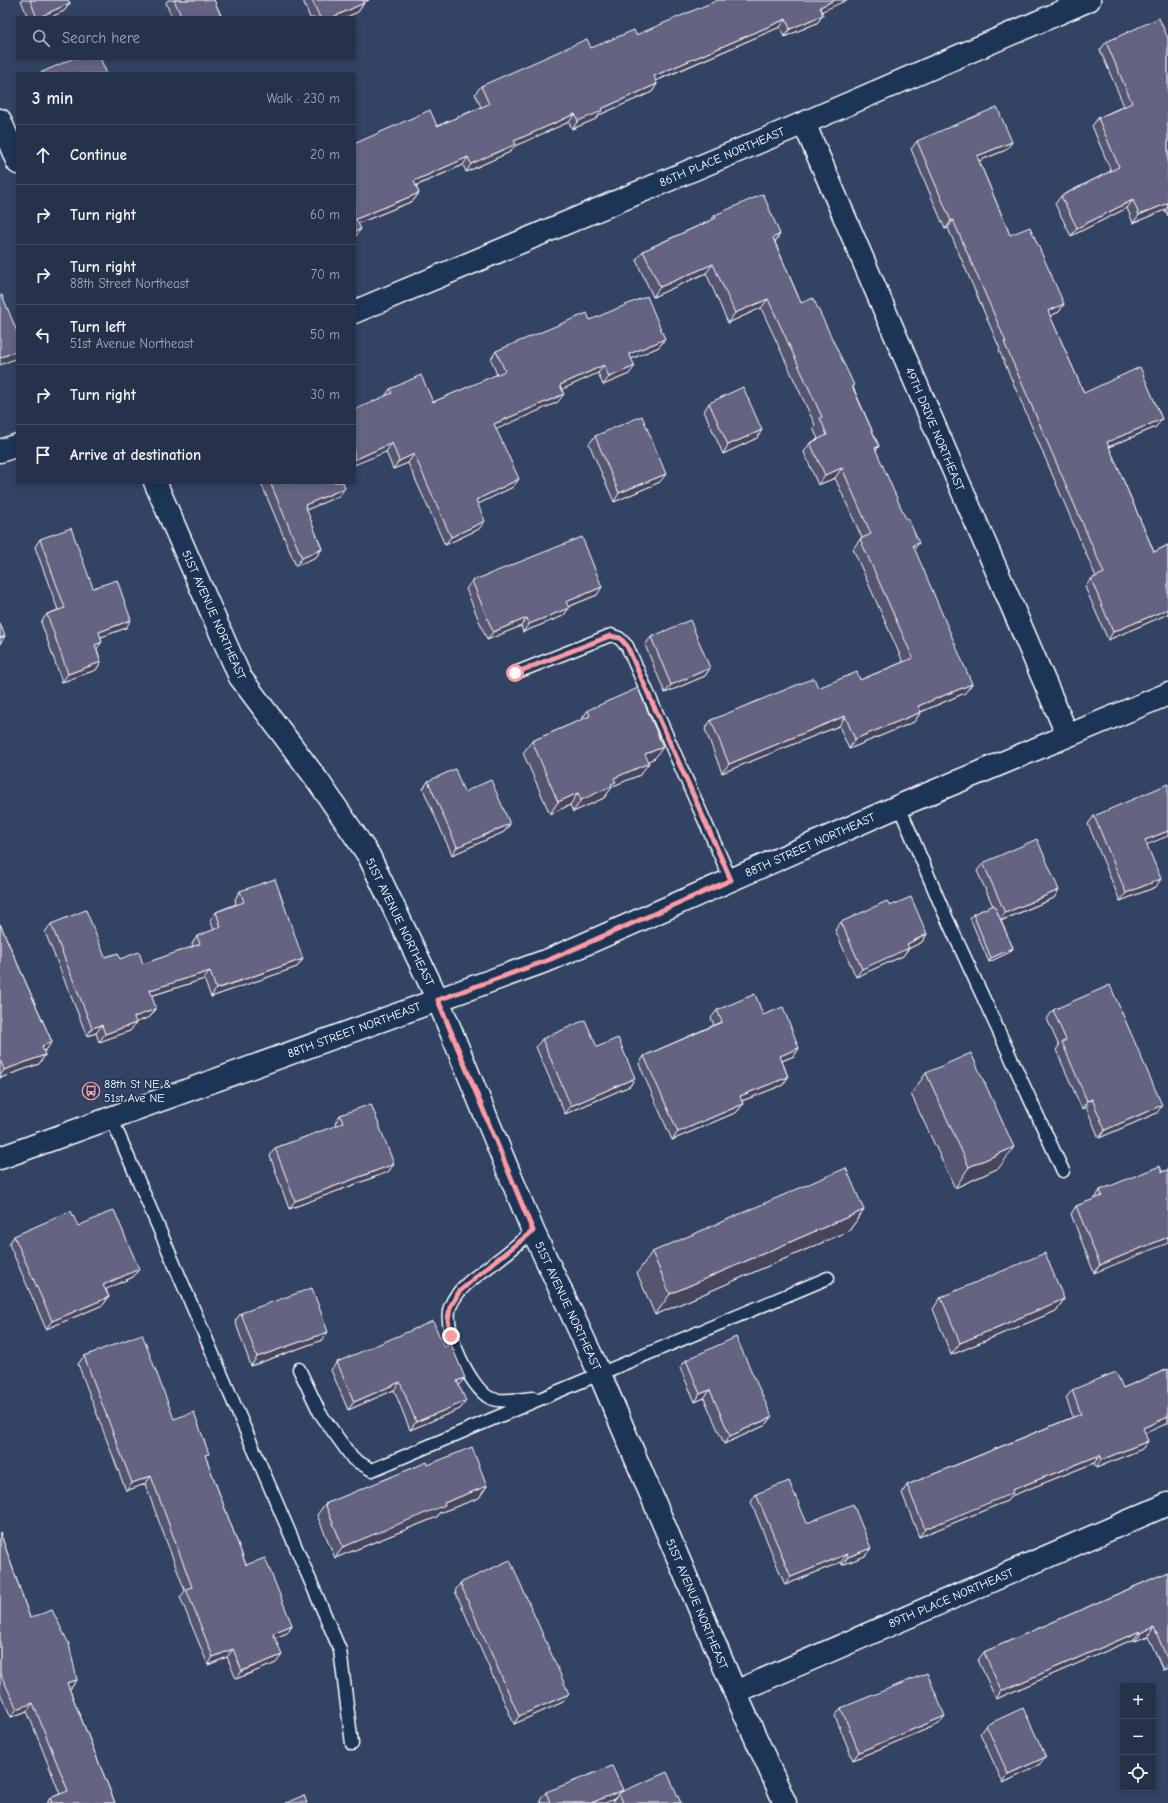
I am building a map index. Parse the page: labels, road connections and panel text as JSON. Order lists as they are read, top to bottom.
{
  "streets": {
    "street": [
      "86TH PLACE NORTHEAST",
      "49TH DRIVE NORTHEAST",
      "51ST AVENUE NORTHEAST",
      "88TH STREET NORTHEAST",
      "89TH PLACE NORTHEAST"
    ]
  },
  "crossings": [
    ["86TH PLACE NORTHEAST", "49TH DRIVE NORTHEAST"],
    ["49TH DRIVE NORTHEAST", "88TH STREET NORTHEAST"],
    ["51ST AVENUE NORTHEAST", "88TH STREET NORTHEAST"],
    ["51ST AVENUE NORTHEAST", "89TH PLACE NORTHEAST"]
  ],
  "places": {
    "bus stop": ["88th St NE & 51st Ave NE"]
  },
  "page": {
    "search": "Search here",
    "heading": ["3 min", "Walk · 230 m"],
    "list": [
      ["Continue", "20 m"],
      ["Turn right", "60 m"],
      ["Turn right", "88th Street Northeast", "70 m"],
      ["Turn left", "51st Avenue Northeast", "50 m"],
      ["Turn right", "30 m"],
      "Arrive at destination"
    ],
    "map_buttons": ["+", "−"]
  }
}
